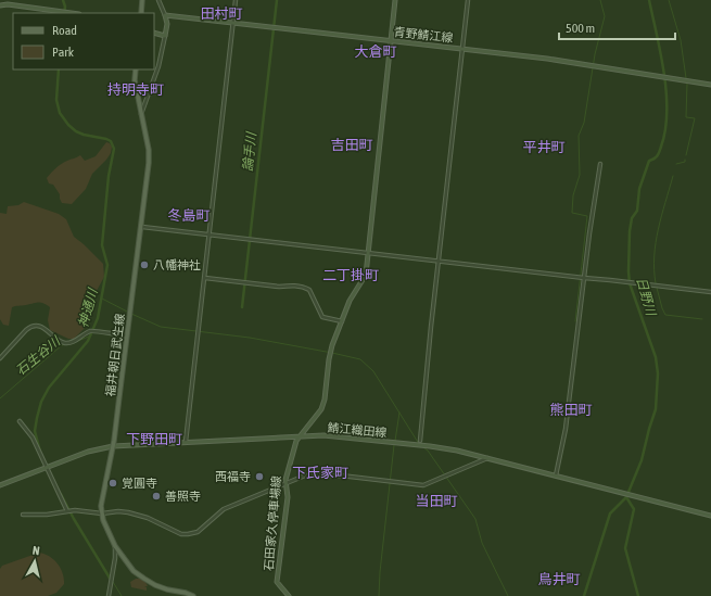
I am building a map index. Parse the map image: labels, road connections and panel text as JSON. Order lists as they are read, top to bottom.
{
  "streets": {
    "main road": [
      "青野鯖江線",
      "福井朝日武生線",
      "鯖江織田線",
      "石田家久停車場線"
    ]
  },
  "crossings": [
    ["青野鯖江線", "石田家久停車場線"],
    ["福井朝日武生線", "鯖江織田線"],
    ["鯖江織田線", "石田家久停車場線"]
  ],
  "districts": [
    "田村町",
    "大倉町",
    "持明寺町",
    "吉田町",
    "平井町",
    "冬島町",
    "二丁掛町",
    "熊田町",
    "下野田町",
    "下氏家町",
    "当田町",
    "鳥井町"
  ],
  "water": [
    "論手川",
    "日野川",
    "神通川",
    "石生谷川"
  ],
  "places": [
    "八幡神社",
    "西福寺",
    "覚圓寺",
    "善照寺"
  ],
  "legend": ["Road", "Park"],
  "scale_bar": "500 m",
  "north": "top"
}
